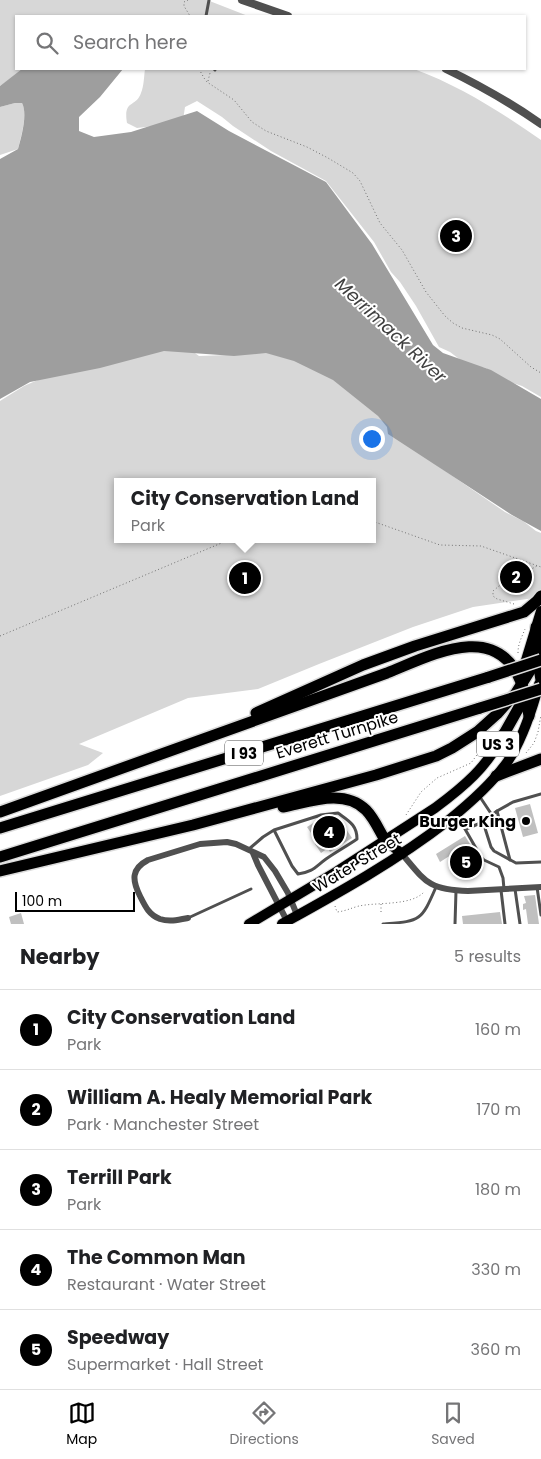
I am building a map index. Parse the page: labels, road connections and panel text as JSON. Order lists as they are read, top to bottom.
{
  "streets": {
    "highway": ["Everett Turnpike", "I 93"],
    "main road": ["US 3", "Water Street"]
  },
  "crossings": [
    ["Everett Turnpike", "US 3"],
    ["US 3", "Water Street"]
  ],
  "water": ["Merrimack River"],
  "places": ["Burger King"],
  "scale_bar": "100 m",
  "page": {
    "search": "Search here",
    "pins": [
      "3",
      "2",
      "1",
      "4",
      "5"
    ],
    "popup": ["City Conservation Land", "Park"],
    "scale": "100 m",
    "heading": ["Nearby", "5 results"],
    "list": [
      {
        "mark": "1",
        "name": "City Conservation Land",
        "note": "Park",
        "value": "160 m"
      },
      {
        "mark": "2",
        "name": "William A. Healy Memorial Park",
        "note": "Park · Manchester Street",
        "value": "170 m"
      },
      {
        "mark": "3",
        "name": "Terrill Park",
        "note": "Park",
        "value": "180 m"
      },
      {
        "mark": "4",
        "name": "The Common Man",
        "note": "Restaurant · Water Street",
        "value": "330 m"
      },
      {
        "mark": "5",
        "name": "Speedway",
        "note": "Supermarket · Hall Street",
        "value": "360 m"
      }
    ],
    "nav": ["Map", "Directions", "Saved"]
  }
}
